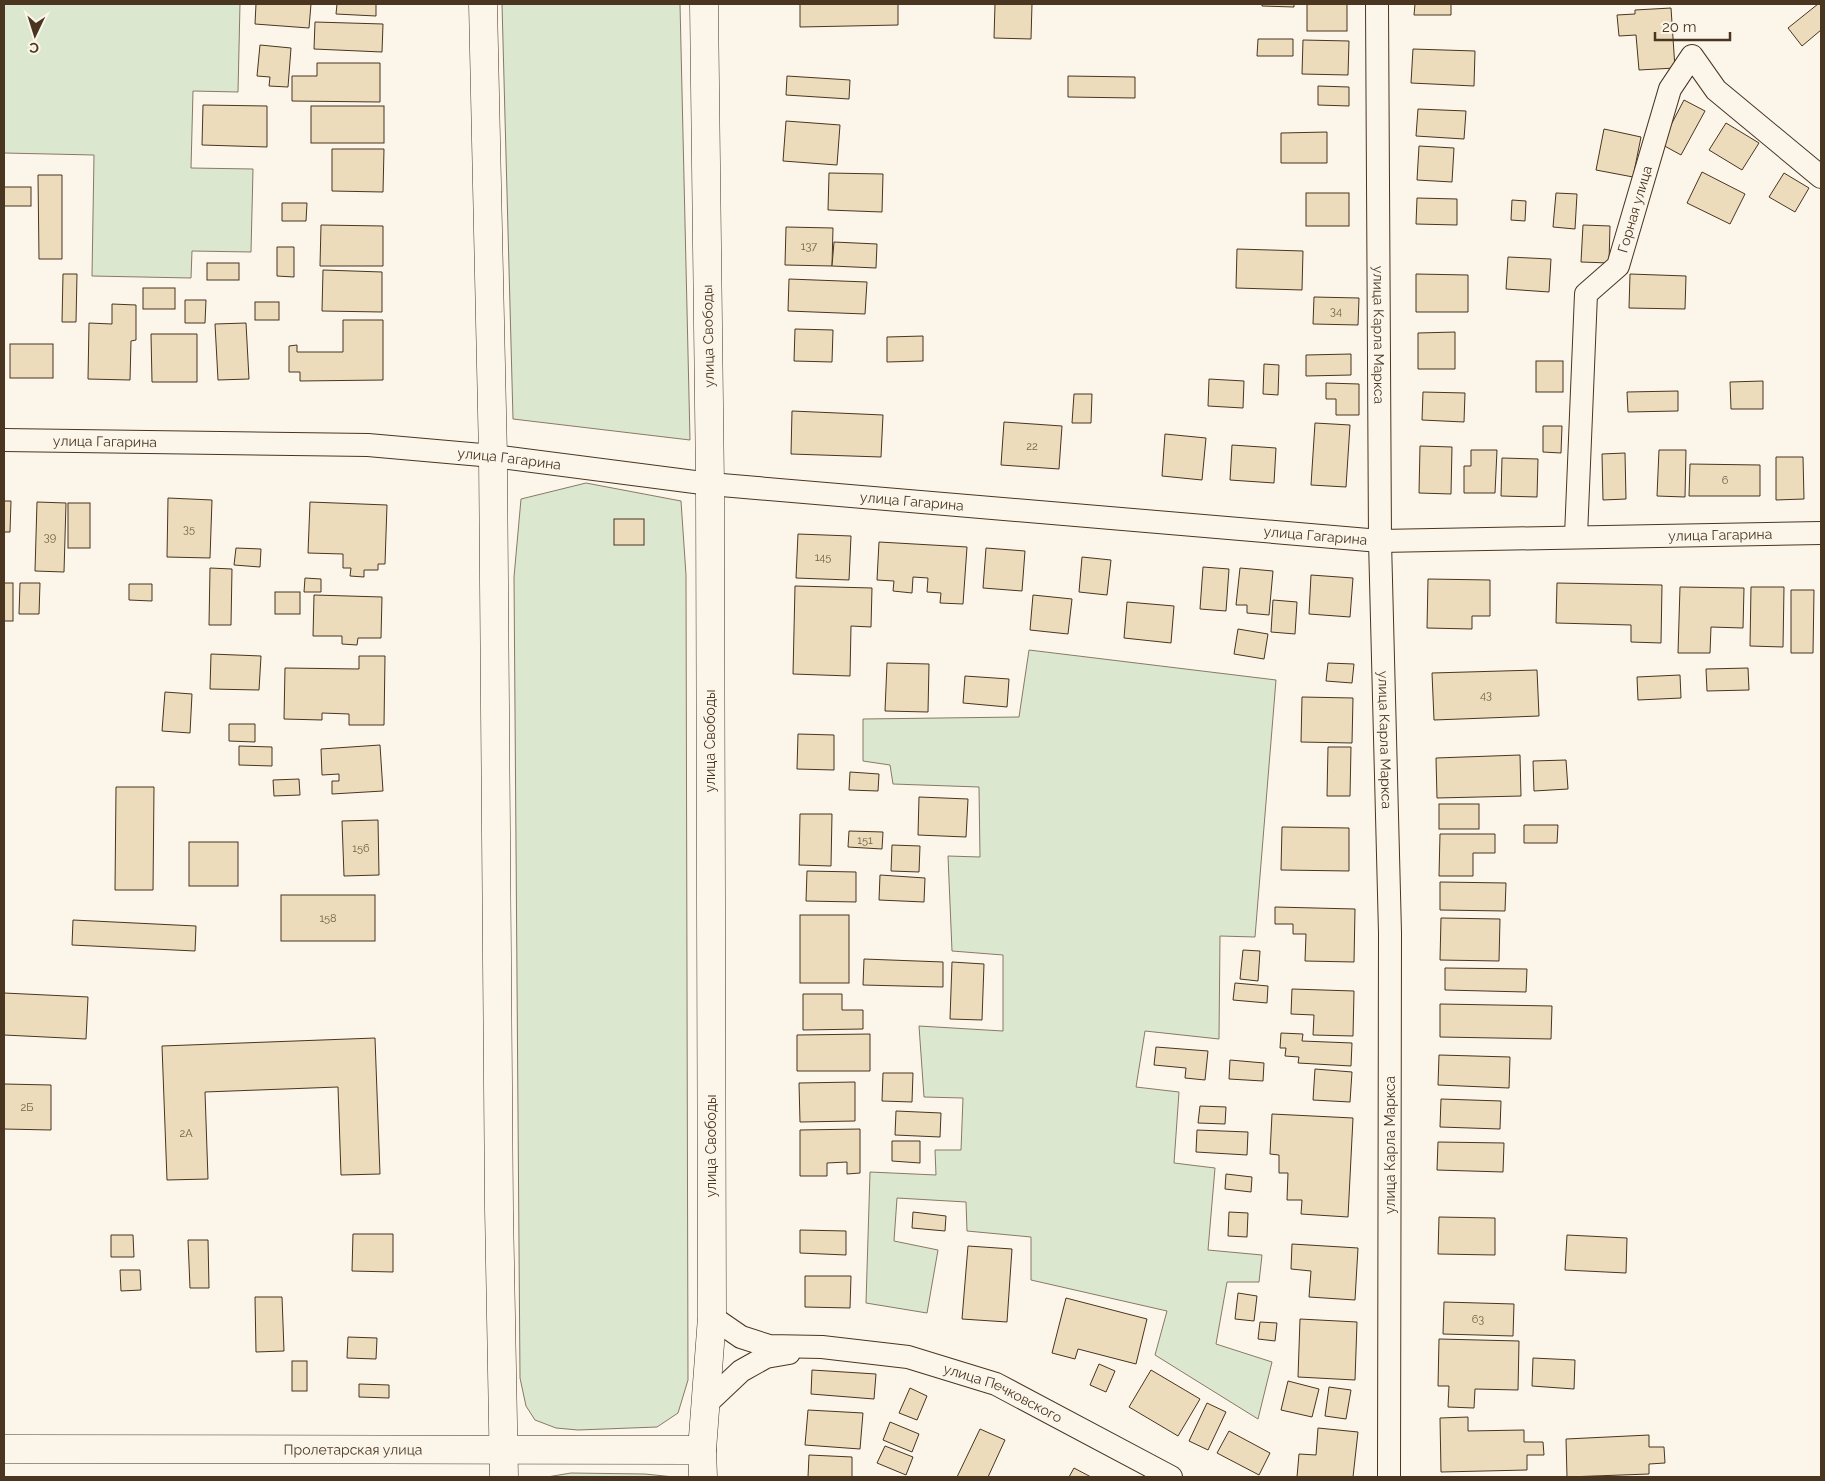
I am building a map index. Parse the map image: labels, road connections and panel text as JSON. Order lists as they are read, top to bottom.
{
  "streets": {
    "main road": ["улица Свободы", "Пролетарская улица"],
    "street": [
      "Горная улица",
      "улица Карла Маркса",
      "улица Гагарина",
      "улица Печковского"
    ]
  },
  "crossings": [
    ["Горная улица", "улица Гагарина"],
    ["улица Свободы", "улица Гагарина"],
    ["улица Свободы", "Пролетарская улица"],
    ["улица Карла Маркса", "улица Гагарина"]
  ],
  "house_numbers": [
    "137",
    "34",
    "22",
    "6",
    "35",
    "39",
    "145",
    "43",
    "151",
    "156",
    "158",
    "2Б",
    "2А",
    "63"
  ],
  "scale_bar": "20 m",
  "north": "bottom"
}
